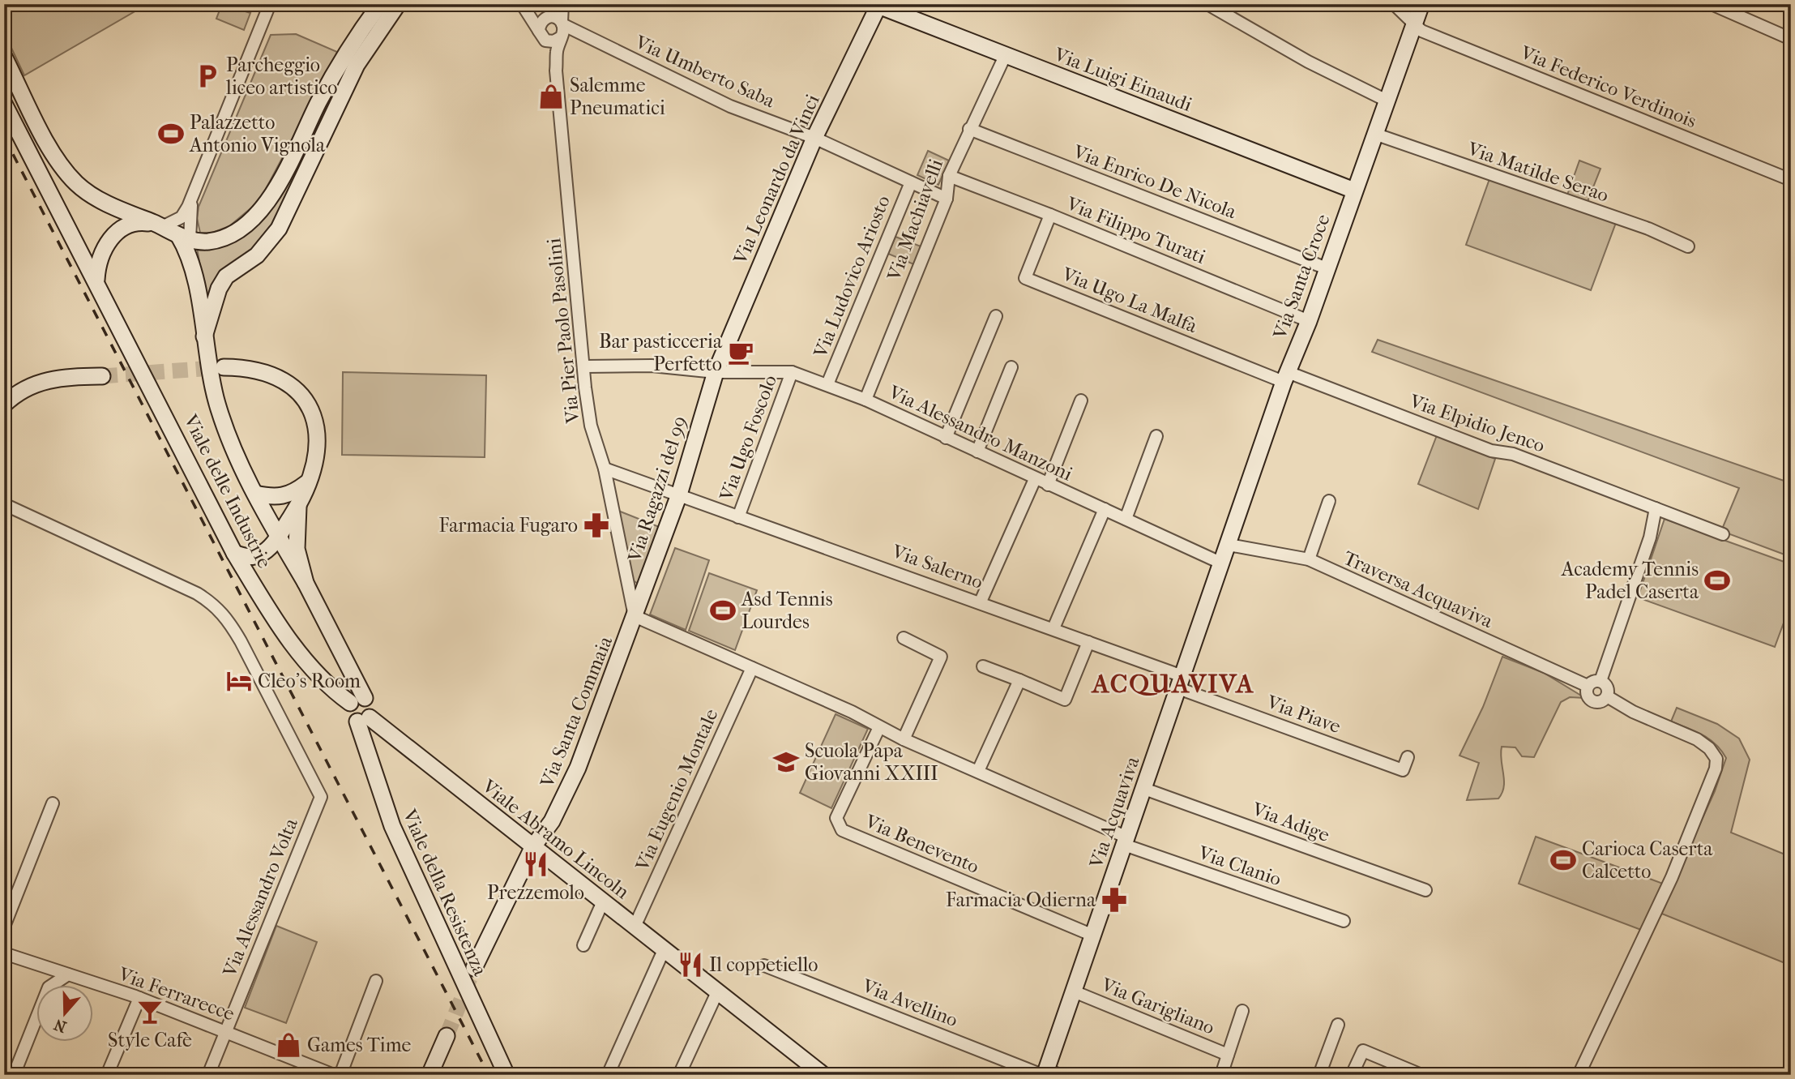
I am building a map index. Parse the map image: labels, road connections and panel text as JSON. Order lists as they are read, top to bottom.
{
  "streets": {
    "street": [
      "Via Umberto Saba",
      "Via Luigi Einaudi",
      "Via Federico Verdinois",
      "Via Matilde Serao",
      "Via Leonardo da Vinci",
      "Via Enrico De Nicola",
      "Via Machiavelli",
      "Via Filippo Turati",
      "Via Ludovico Ariosto",
      "Via Santa Croce",
      "Via Ugo La Malfa",
      "Via Pier Paolo Pasolini",
      "Via Elpidio Jenco",
      "Via Alessandro Manzoni",
      "Via Ugo Foscolo",
      "Via Ragazzi del 99",
      "Viale delle Industrie",
      "Via Salerno",
      "Traversa Acquaviva",
      "Via Santa Commaia",
      "Via Piave",
      "Via Eugenio Montale",
      "Via Acquaviva",
      "Via Adige",
      "Viale Abramo Lincoln",
      "Via Benevento",
      "Via Clanio",
      "Viale della Resistenza",
      "Via Alessandro Volta",
      "Via Ferrarecce",
      "Via Avellino",
      "Via Garigliano"
    ]
  },
  "crossings": [
    ["Via Umberto Saba", "Via Leonardo da Vinci"],
    ["Via Umberto Saba", "Via Machiavelli"],
    ["Via Umberto Saba", "Via Ludovico Ariosto"],
    ["Via Umberto Saba", "Via Pier Paolo Pasolini"],
    ["Via Luigi Einaudi", "Via Leonardo da Vinci"],
    ["Via Luigi Einaudi", "Via Machiavelli"],
    ["Via Luigi Einaudi", "Via Santa Croce"],
    ["Via Federico Verdinois", "Via Santa Croce"],
    ["Via Matilde Serao", "Via Santa Croce"],
    ["Via Leonardo da Vinci", "Via Alessandro Manzoni"],
    ["Via Leonardo da Vinci", "Via Ragazzi del 99"],
    ["Via Enrico De Nicola", "Via Machiavelli"],
    ["Via Enrico De Nicola", "Via Santa Croce"],
    ["Via Machiavelli", "Via Filippo Turati"],
    ["Via Machiavelli", "Via Alessandro Manzoni"],
    ["Via Filippo Turati", "Via Santa Croce"],
    ["Via Filippo Turati", "Via Ugo La Malfa"],
    ["Via Ludovico Ariosto", "Via Alessandro Manzoni"],
    ["Via Santa Croce", "Via Ugo La Malfa"],
    ["Via Santa Croce", "Via Elpidio Jenco"],
    ["Via Santa Croce", "Via Alessandro Manzoni"],
    ["Via Santa Croce", "Traversa Acquaviva"],
    ["Via Santa Croce", "Via Acquaviva"],
    ["Via Ugo La Malfa", "Via Elpidio Jenco"],
    ["Via Pier Paolo Pasolini", "Via Alessandro Manzoni"],
    ["Via Pier Paolo Pasolini", "Via Ragazzi del 99"],
    ["Via Pier Paolo Pasolini", "Via Salerno"],
    ["Via Pier Paolo Pasolini", "Via Santa Commaia"],
    ["Via Pier Paolo Pasolini", "Via Clanio"],
    ["Via Alessandro Manzoni", "Via Ugo Foscolo"],
    ["Via Alessandro Manzoni", "Via Ragazzi del 99"],
    ["Via Alessandro Manzoni", "Via Acquaviva"],
    ["Via Ugo Foscolo", "Via Salerno"],
    ["Via Ragazzi del 99", "Via Salerno"],
    ["Via Ragazzi del 99", "Via Santa Commaia"],
    ["Via Ragazzi del 99", "Via Clanio"],
    ["Viale delle Industrie", "Viale della Resistenza"],
    ["Via Salerno", "Via Piave"],
    ["Via Salerno", "Via Acquaviva"],
    ["Via Santa Commaia", "Viale Abramo Lincoln"],
    ["Via Santa Commaia", "Via Clanio"],
    ["Via Piave", "Via Acquaviva"],
    ["Via Eugenio Montale", "Viale Abramo Lincoln"],
    ["Via Eugenio Montale", "Via Clanio"],
    ["Via Acquaviva", "Via Adige"],
    ["Via Acquaviva", "Via Benevento"],
    ["Via Acquaviva", "Via Clanio"],
    ["Via Acquaviva", "Via Avellino"],
    ["Via Acquaviva", "Via Garigliano"],
    ["Viale Abramo Lincoln", "Viale della Resistenza"],
    ["Via Benevento", "Via Clanio"],
    ["Via Alessandro Volta", "Via Ferrarecce"]
  ],
  "districts": ["ACQUAVIVA"],
  "places": {
    "parking": ["Parcheggio liceo artistico"],
    "shop": ["Salemme Pneumatici", "Games Time"],
    "sports": [
      "Palazzetto Antonio Vignola",
      "Academy Tennis Padel Caserta",
      "Asd Tennis Lourdes",
      "Carioca Caserta Calcetto"
    ],
    "cafe": ["Bar pasticceria Perfetto"],
    "pharmacy": ["Farmacia Fugaro", "Farmacia Odierna"],
    "hotel": ["Cleo's Room"],
    "school or university": ["Scuola Papa Giovanni XXIII"],
    "restaurant": ["Prezzemolo", "Il coppetiello"],
    "bar": ["Style Cafè"]
  },
  "north": "bottom"
}
